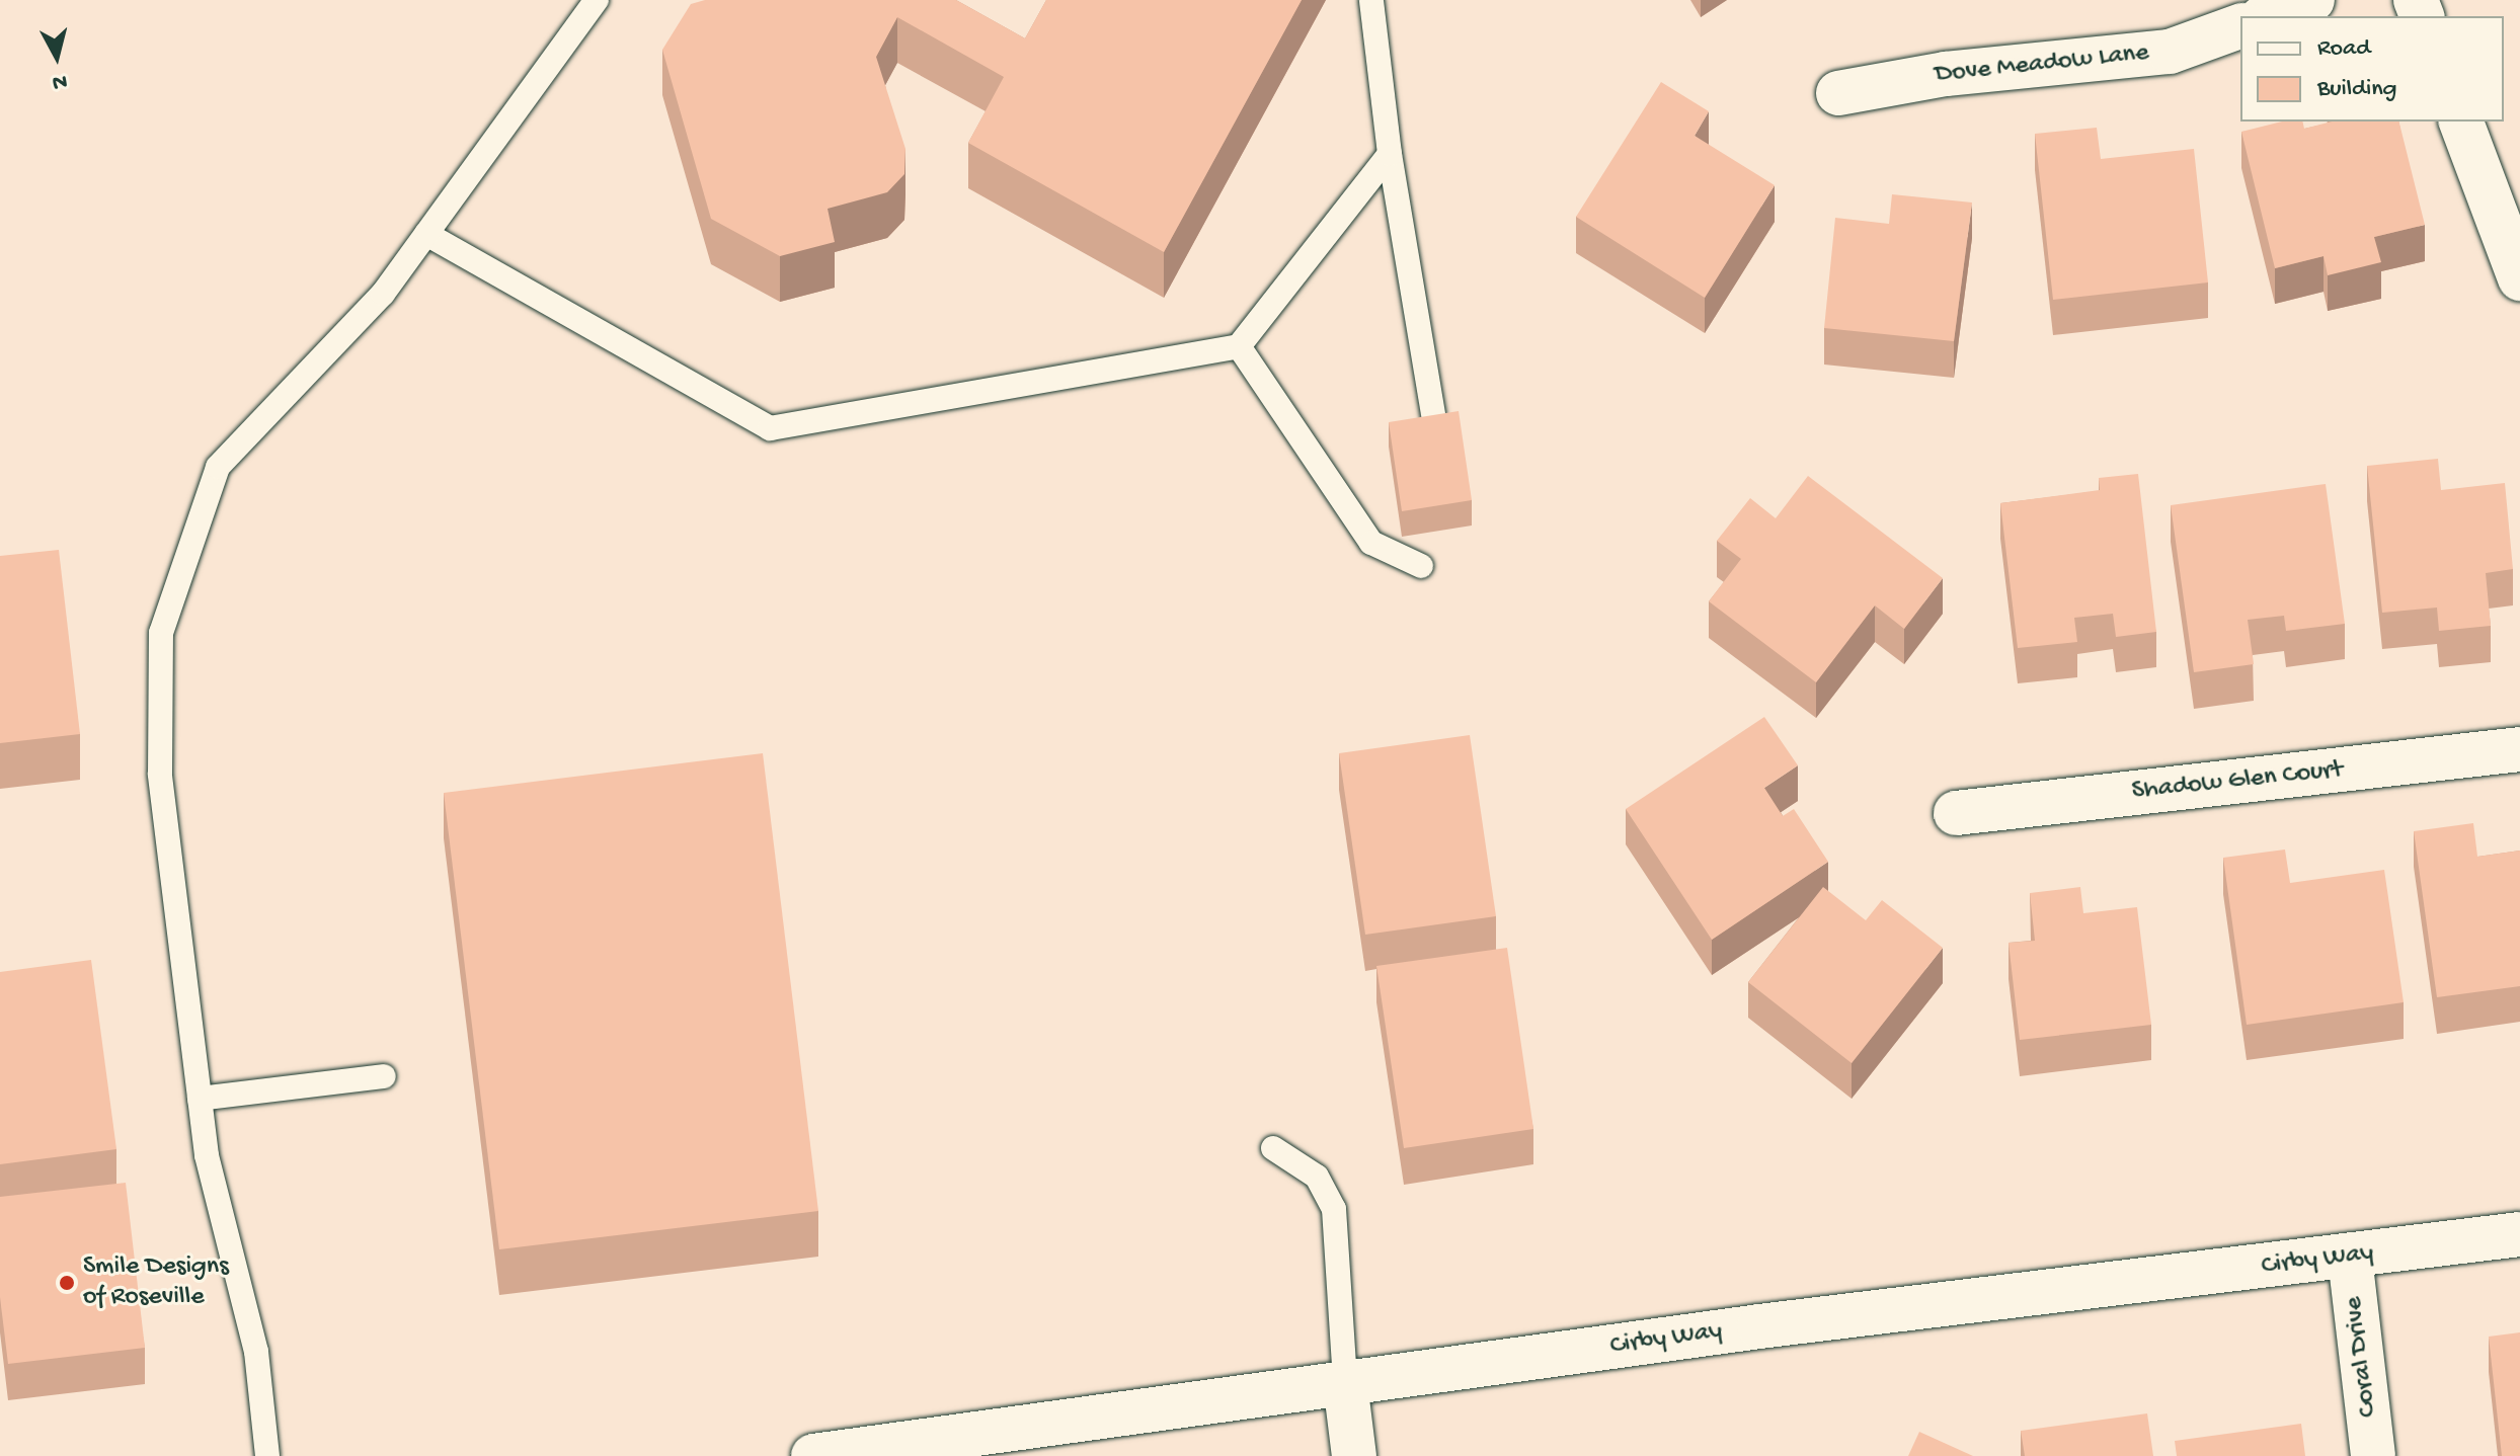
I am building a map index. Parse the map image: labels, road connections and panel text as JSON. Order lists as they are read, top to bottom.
{
  "streets": {
    "main road": [
      "Dove Meadow Lane",
      "Shadow Glen Court",
      "Cirby Way",
      "Coral Drive"
    ]
  },
  "crossings": [
    ["Cirby Way", "Coral Drive"]
  ],
  "places": ["Smile Designs of Roseville"],
  "legend": ["Road", "Building"],
  "north": "bottom"
}
